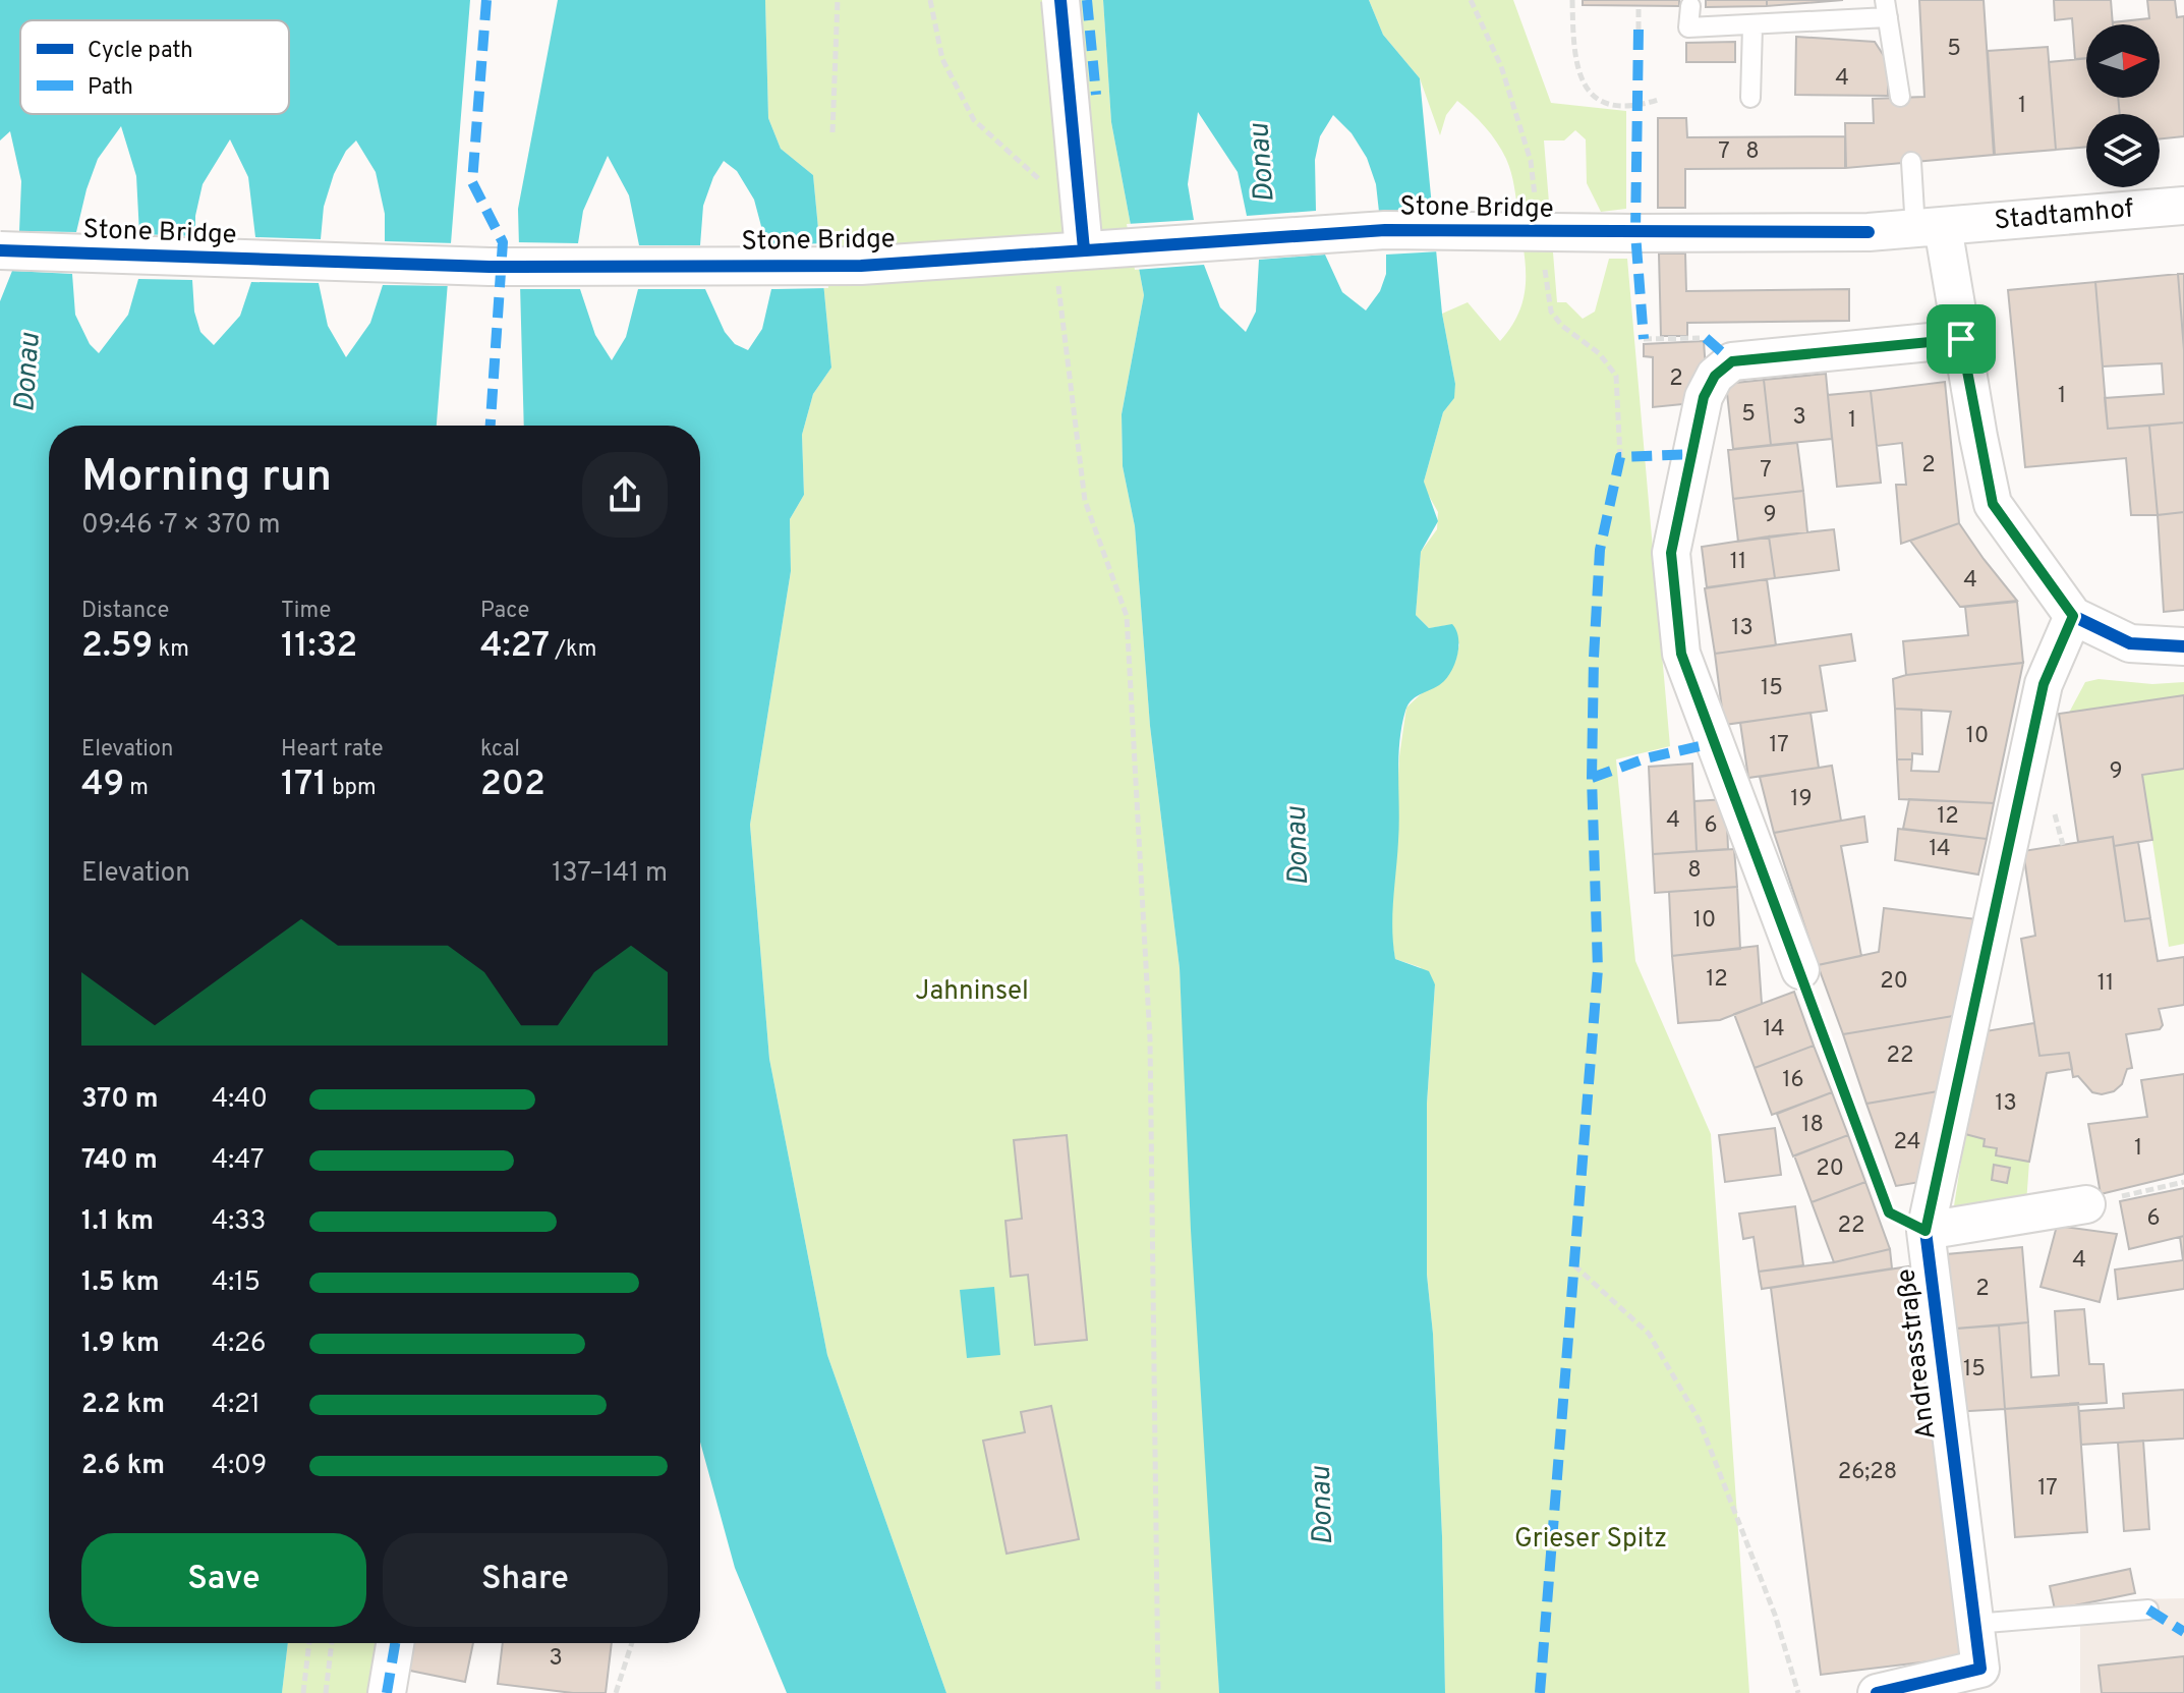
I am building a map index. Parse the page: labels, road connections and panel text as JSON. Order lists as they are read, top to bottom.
{
  "streets": {
    "street": ["Stone Bridge", "Stadtamhof", "Andreasstraße"]
  },
  "crossings": [
    ["Stone Bridge", "Stadtamhof"]
  ],
  "water": ["Donau"],
  "parks": ["Jahninsel", "Grieser Spitz"],
  "house_numbers": [
    "5",
    "4",
    "1",
    "7",
    "8",
    "2",
    "1",
    "5",
    "3",
    "1",
    "2",
    "7",
    "9",
    "11",
    "4",
    "13",
    "15",
    "10",
    "17",
    "9",
    "19",
    "12",
    "4",
    "6",
    "14",
    "8",
    "10",
    "12",
    "20",
    "11",
    "14",
    "22",
    "16",
    "13",
    "18",
    "24",
    "1",
    "20",
    "6",
    "22",
    "4",
    "2",
    "15",
    "26;28",
    "17",
    "3"
  ],
  "legend": ["Cycle path", "Path"],
  "north": "right",
  "page": {
    "heading": ["Morning run", "09:46 · 7 × 370 m"],
    "stats": [
      ["Distance", "2.59 km"],
      ["Time", "11:32"],
      ["Pace", "4:27 /km"],
      ["Elevation", "49 m"],
      ["Heart rate", "171 bpm"],
      ["kcal", "202"]
    ],
    "chart": ["Elevation", "137–141 m"],
    "list": [
      {
        "name": "370 m",
        "note": "4:40"
      },
      {
        "name": "740 m",
        "note": "4:47"
      },
      {
        "name": "1.1 km",
        "note": "4:33"
      },
      {
        "name": "1.5 km",
        "note": "4:15"
      },
      {
        "name": "1.9 km",
        "note": "4:26"
      },
      {
        "name": "2.2 km",
        "note": "4:21"
      },
      {
        "name": "2.6 km",
        "note": "4:09"
      }
    ],
    "buttons": ["Save", "Share"]
  }
}
